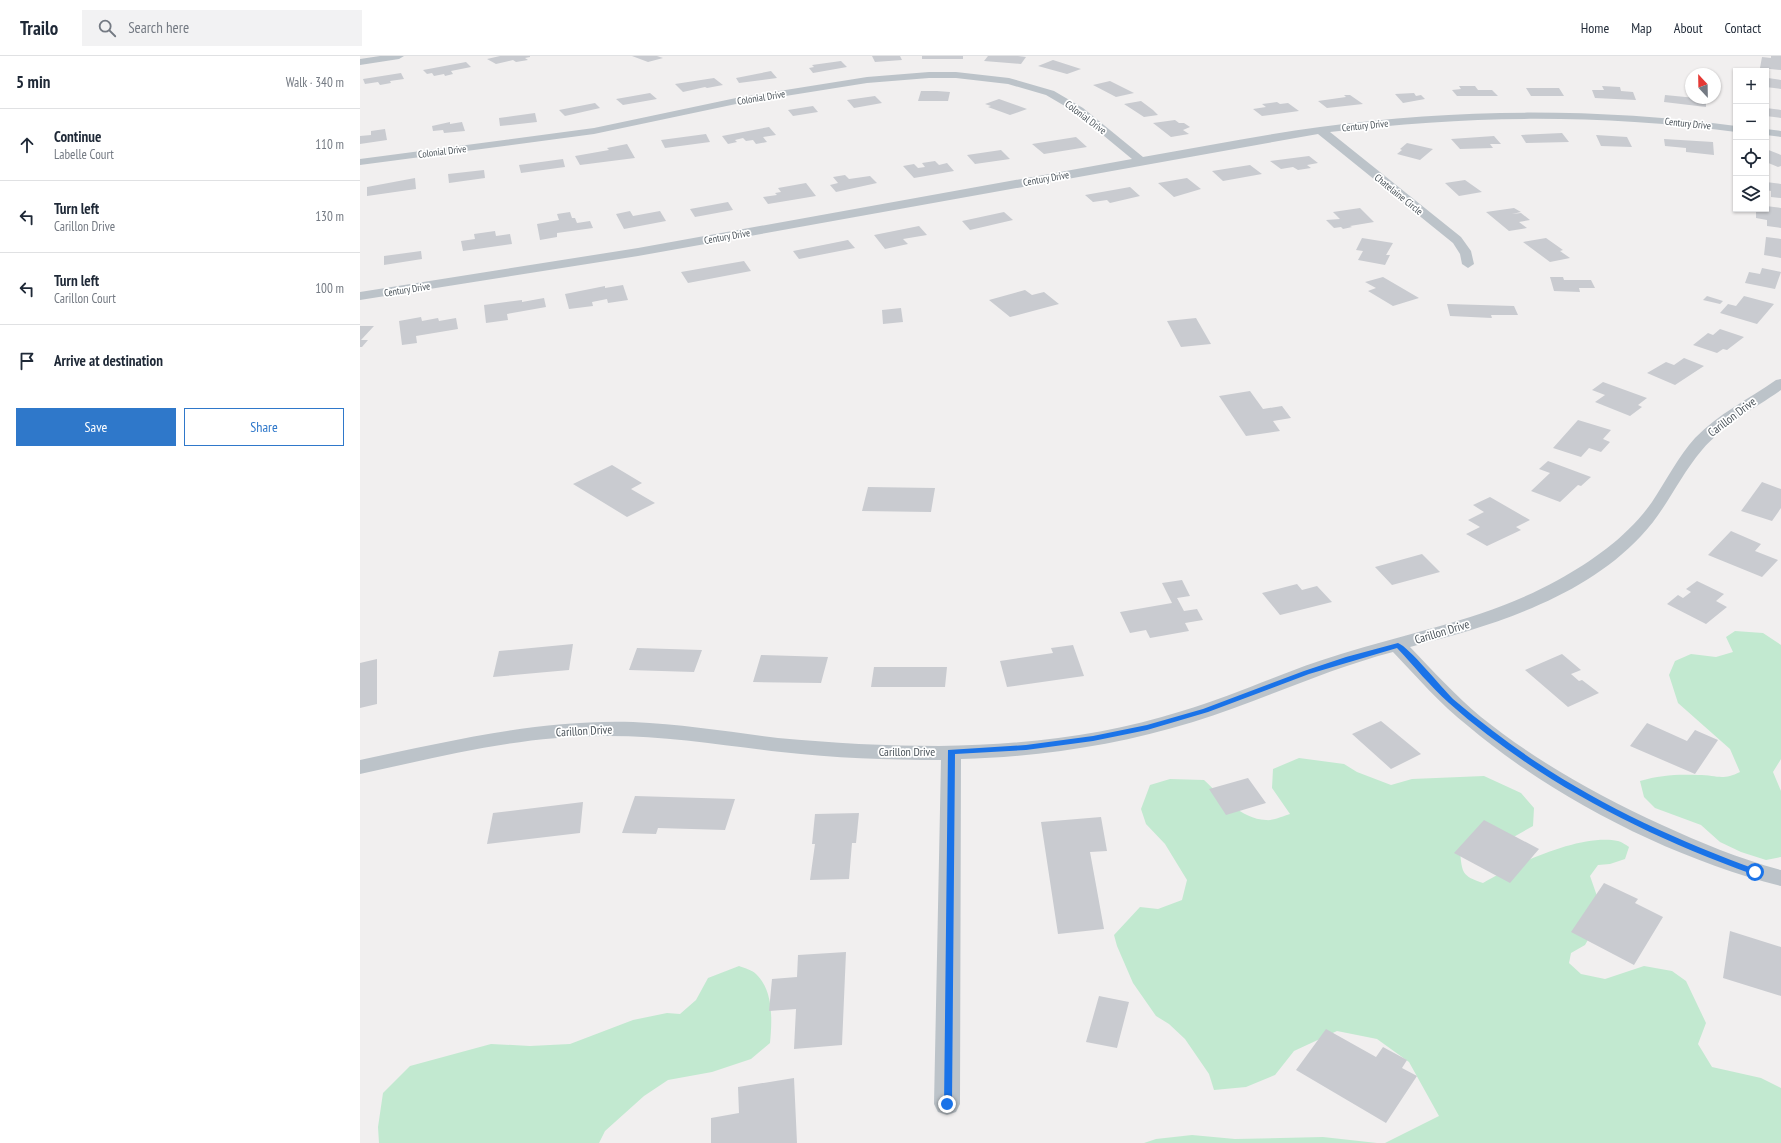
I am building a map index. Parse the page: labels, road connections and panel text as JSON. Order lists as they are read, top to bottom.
{
  "streets": {
    "street": [
      "Colonial Drive",
      "Century Drive",
      "Chatelaine Circle",
      "Carillon Drive"
    ]
  },
  "crossings": [
    ["Colonial Drive", "Century Drive"],
    ["Century Drive", "Chatelaine Circle"]
  ],
  "north": "top",
  "page": {
    "header": "Trailo",
    "search": "Search here",
    "nav": [
      "Home",
      "Map",
      "About",
      "Contact"
    ],
    "heading": ["5 min", "Walk · 340 m"],
    "map_buttons": ["+", "−"],
    "list": [
      ["Continue", "Labelle Court", "110 m"],
      ["Turn left", "Carillon Drive", "130 m"],
      ["Turn left", "Carillon Court", "100 m"],
      "Arrive at destination"
    ],
    "buttons": ["Save", "Share"]
  }
}
